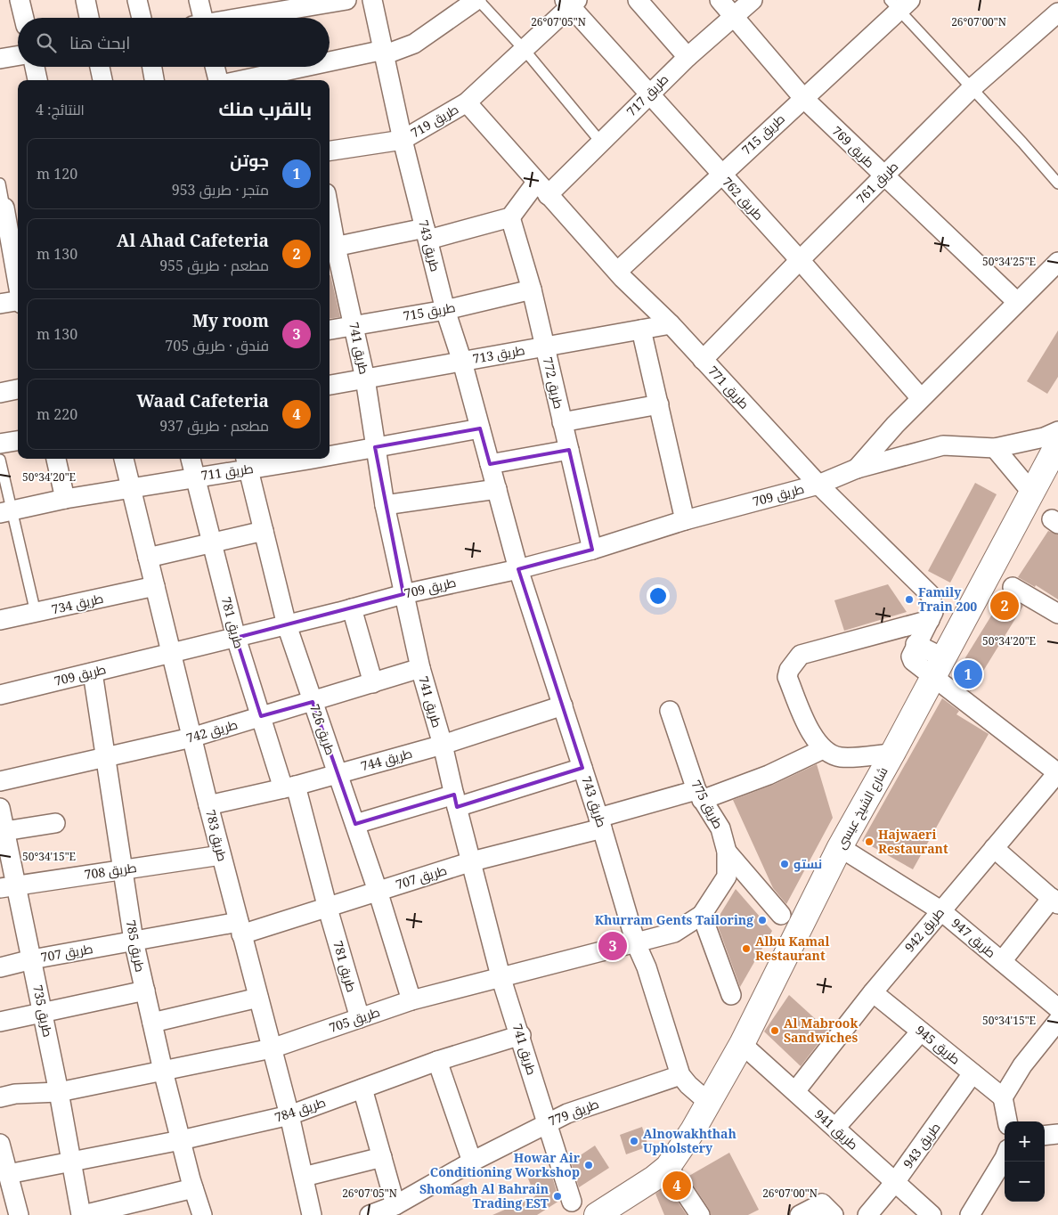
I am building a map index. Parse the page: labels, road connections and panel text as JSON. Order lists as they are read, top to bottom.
{
  "streets": {
    "street": [
      "طريق 717",
      "طريق 719",
      "طريق 715",
      "طريق 769",
      "طريق 761",
      "طريق 762",
      "طريق 743",
      "طريق 741",
      "طريق 713",
      "طريق 772",
      "طريق 771",
      "طريق 711",
      "طريق 709",
      "طريق 734",
      "طريق 781",
      "طريق 726",
      "طريق 742",
      "طريق 744",
      "طريق 775",
      "شارع الشيخ عيسى",
      "طريق 783",
      "طريق 708",
      "طريق 707",
      "طريق 942",
      "طريق 947",
      "طريق 785",
      "طريق 735",
      "طريق 705",
      "طريق 945",
      "طريق 784",
      "طريق 779",
      "طريق 941",
      "طريق 943"
    ]
  },
  "crossings": [
    ["طريق 717", "طريق 769"],
    ["طريق 717", "طريق 762"],
    ["طريق 717", "طريق 772"],
    ["طريق 717", "طريق 771"],
    ["طريق 719", "طريق 762"],
    ["طريق 719", "طريق 743"],
    ["طريق 719", "طريق 771"],
    ["طريق 715", "طريق 769"],
    ["طريق 715", "طريق 762"],
    ["طريق 715", "طريق 743"],
    ["طريق 715", "طريق 741"],
    ["طريق 715", "طريق 772"],
    ["طريق 715", "طريق 771"],
    ["طريق 769", "طريق 761"],
    ["طريق 769", "طريق 709"],
    ["طريق 761", "طريق 762"],
    ["طريق 761", "طريق 771"],
    ["طريق 762", "طريق 709"],
    ["طريق 743", "طريق 713"],
    ["طريق 743", "طريق 711"],
    ["طريق 743", "طريق 709"],
    ["طريق 743", "طريق 744"],
    ["طريق 743", "شارع الشيخ عيسى"],
    ["طريق 743", "طريق 707"],
    ["طريق 743", "طريق 705"],
    ["طريق 743", "طريق 779"],
    ["طريق 741", "طريق 713"],
    ["طريق 741", "طريق 711"],
    ["طريق 741", "طريق 709"],
    ["طريق 741", "طريق 742"],
    ["طريق 741", "طريق 744"],
    ["طريق 741", "طريق 707"],
    ["طريق 741", "طريق 705"],
    ["طريق 741", "طريق 784"],
    ["طريق 741", "طريق 779"],
    ["طريق 713", "طريق 772"],
    ["طريق 713", "طريق 771"],
    ["طريق 772", "طريق 709"],
    ["طريق 771", "طريق 709"],
    ["طريق 771", "شارع الشيخ عيسى"],
    ["طريق 711", "طريق 781"],
    ["طريق 711", "طريق 726"],
    ["طريق 711", "طريق 783"],
    ["طريق 709", "طريق 781"],
    ["طريق 709", "طريق 726"],
    ["طريق 709", "طريق 783"],
    ["طريق 709", "طريق 785"],
    ["طريق 734", "طريق 783"],
    ["طريق 781", "طريق 742"],
    ["طريق 781", "طريق 744"],
    ["طريق 781", "طريق 707"],
    ["طريق 781", "طريق 705"],
    ["طريق 726", "طريق 742"],
    ["طريق 726", "طريق 744"],
    ["طريق 726", "طريق 707"],
    ["طريق 726", "طريق 705"],
    ["طريق 742", "طريق 783"],
    ["طريق 742", "طريق 785"],
    ["طريق 744", "طريق 783"],
    ["طريق 775", "طريق 707"],
    ["طريق 775", "طريق 705"],
    ["شارع الشيخ عيسى", "طريق 947"],
    ["شارع الشيخ عيسى", "طريق 941"],
    ["طريق 783", "طريق 708"],
    ["طريق 783", "طريق 707"],
    ["طريق 783", "طريق 705"],
    ["طريق 783", "طريق 784"],
    ["طريق 708", "طريق 785"],
    ["طريق 708", "طريق 735"],
    ["طريق 707", "طريق 785"],
    ["طريق 707", "طريق 735"],
    ["طريق 942", "طريق 947"],
    ["طريق 942", "طريق 945"],
    ["طريق 942", "طريق 941"],
    ["طريق 785", "طريق 705"],
    ["طريق 785", "طريق 784"],
    ["طريق 735", "طريق 705"],
    ["طريق 735", "طريق 784"],
    ["طريق 945", "طريق 943"],
    ["طريق 941", "طريق 943"]
  ],
  "places": [
    "Family Train 200",
    "Hajwaeri Restaurant",
    "نستو",
    "Khurram Gents Tailoring",
    "Albu Kamal Restaurant",
    "Al Mabrook Sandwiches",
    "Alnowakhthah Upholstery",
    "Howar Air Conditioning Workshop",
    "Shomagh Al Bahrain Trading EST"
  ],
  "page": {
    "search": "ابحث هنا",
    "heading": ["بالقرب منك", "النتائج: 4"],
    "list": [
      {
        "mark": "1",
        "name": "جوتن",
        "note": "متجر · طريق 953",
        "value": "120 m"
      },
      {
        "mark": "2",
        "name": "Al Ahad Cafeteria",
        "note": "مطعم · طريق 955",
        "value": "130 m"
      },
      {
        "mark": "3",
        "name": "My room",
        "note": "فندق · طريق 705",
        "value": "130 m"
      },
      {
        "mark": "4",
        "name": "Waad Cafeteria",
        "note": "مطعم · طريق 937",
        "value": "220 m"
      }
    ],
    "pins": [
      "2",
      "1",
      "3",
      "4"
    ],
    "map_buttons": ["+", "−"]
  },
  "coordinates": [
    "26°07'05\"N",
    "26°07'00\"N",
    "50°34'25\"E",
    "50°34'20\"E",
    "50°34'15\"E"
  ]
}
